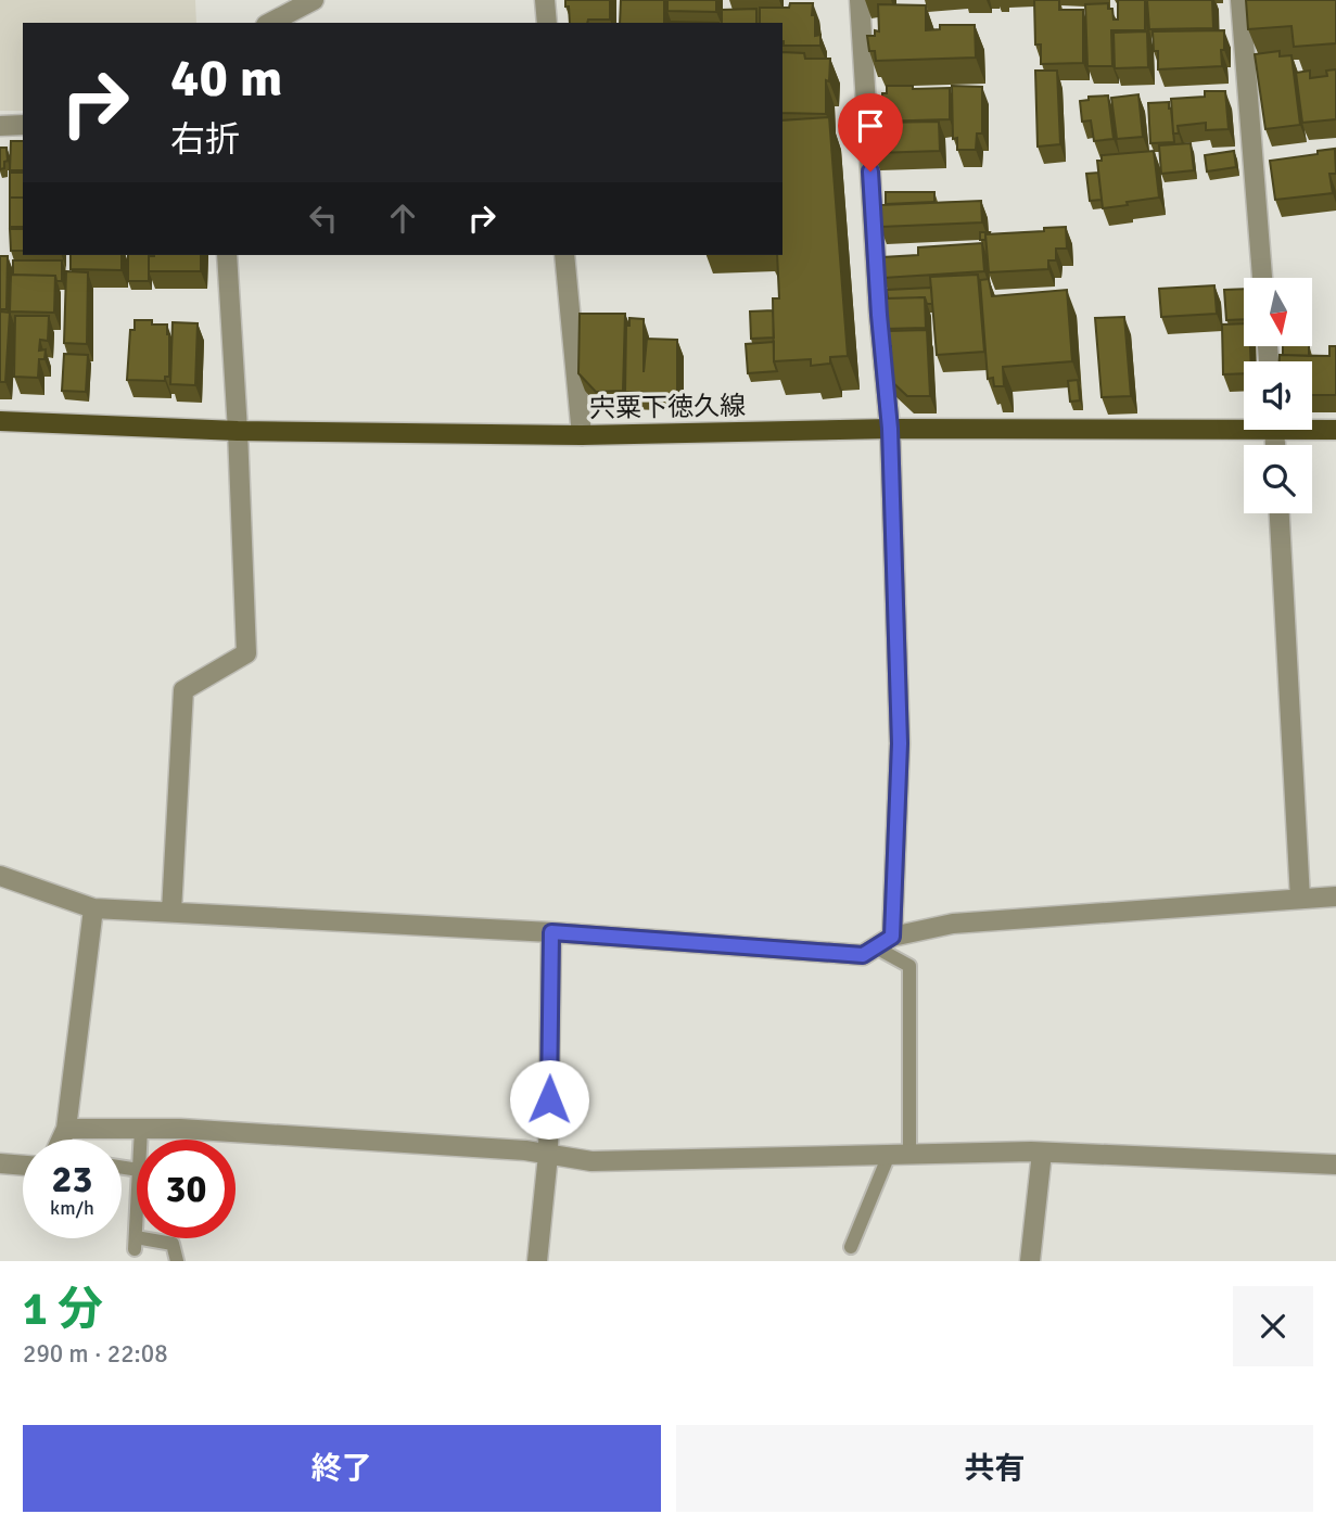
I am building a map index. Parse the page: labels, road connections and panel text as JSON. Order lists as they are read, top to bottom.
{
  "streets": {
    "main road": ["宍粟下徳久線"]
  },
  "north": "bottom",
  "page": {
    "turn": ["40 m", "右折"],
    "speed": "23 km/h",
    "limit": "30",
    "heading": ["1 分", "290 m · 22:08"],
    "buttons": ["終了", "共有"]
  }
}
